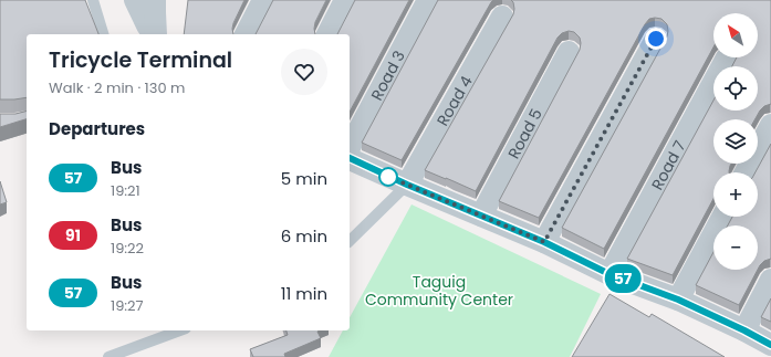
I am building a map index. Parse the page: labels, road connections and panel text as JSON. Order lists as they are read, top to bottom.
{
  "streets": {
    "street": [
      "Road 3",
      "Road 4",
      "Road 5",
      "Road 7"
    ]
  },
  "parks": ["Taguig Community Center"],
  "lines": ["bus line 57"],
  "north": "top left",
  "page": {
    "on_map": "57",
    "map_buttons": ["+", "−"],
    "heading": [
      ["Tricycle Terminal", "Walk · 2 min · 130 m"],
      "Departures"
    ],
    "list": [
      {
        "mark": "57",
        "name": "Bus",
        "note": "19:21",
        "value": "5 min"
      },
      {
        "mark": "91",
        "name": "Bus",
        "note": "19:22",
        "value": "6 min"
      },
      {
        "mark": "57",
        "name": "Bus",
        "note": "19:27",
        "value": "11 min"
      }
    ]
  }
}
